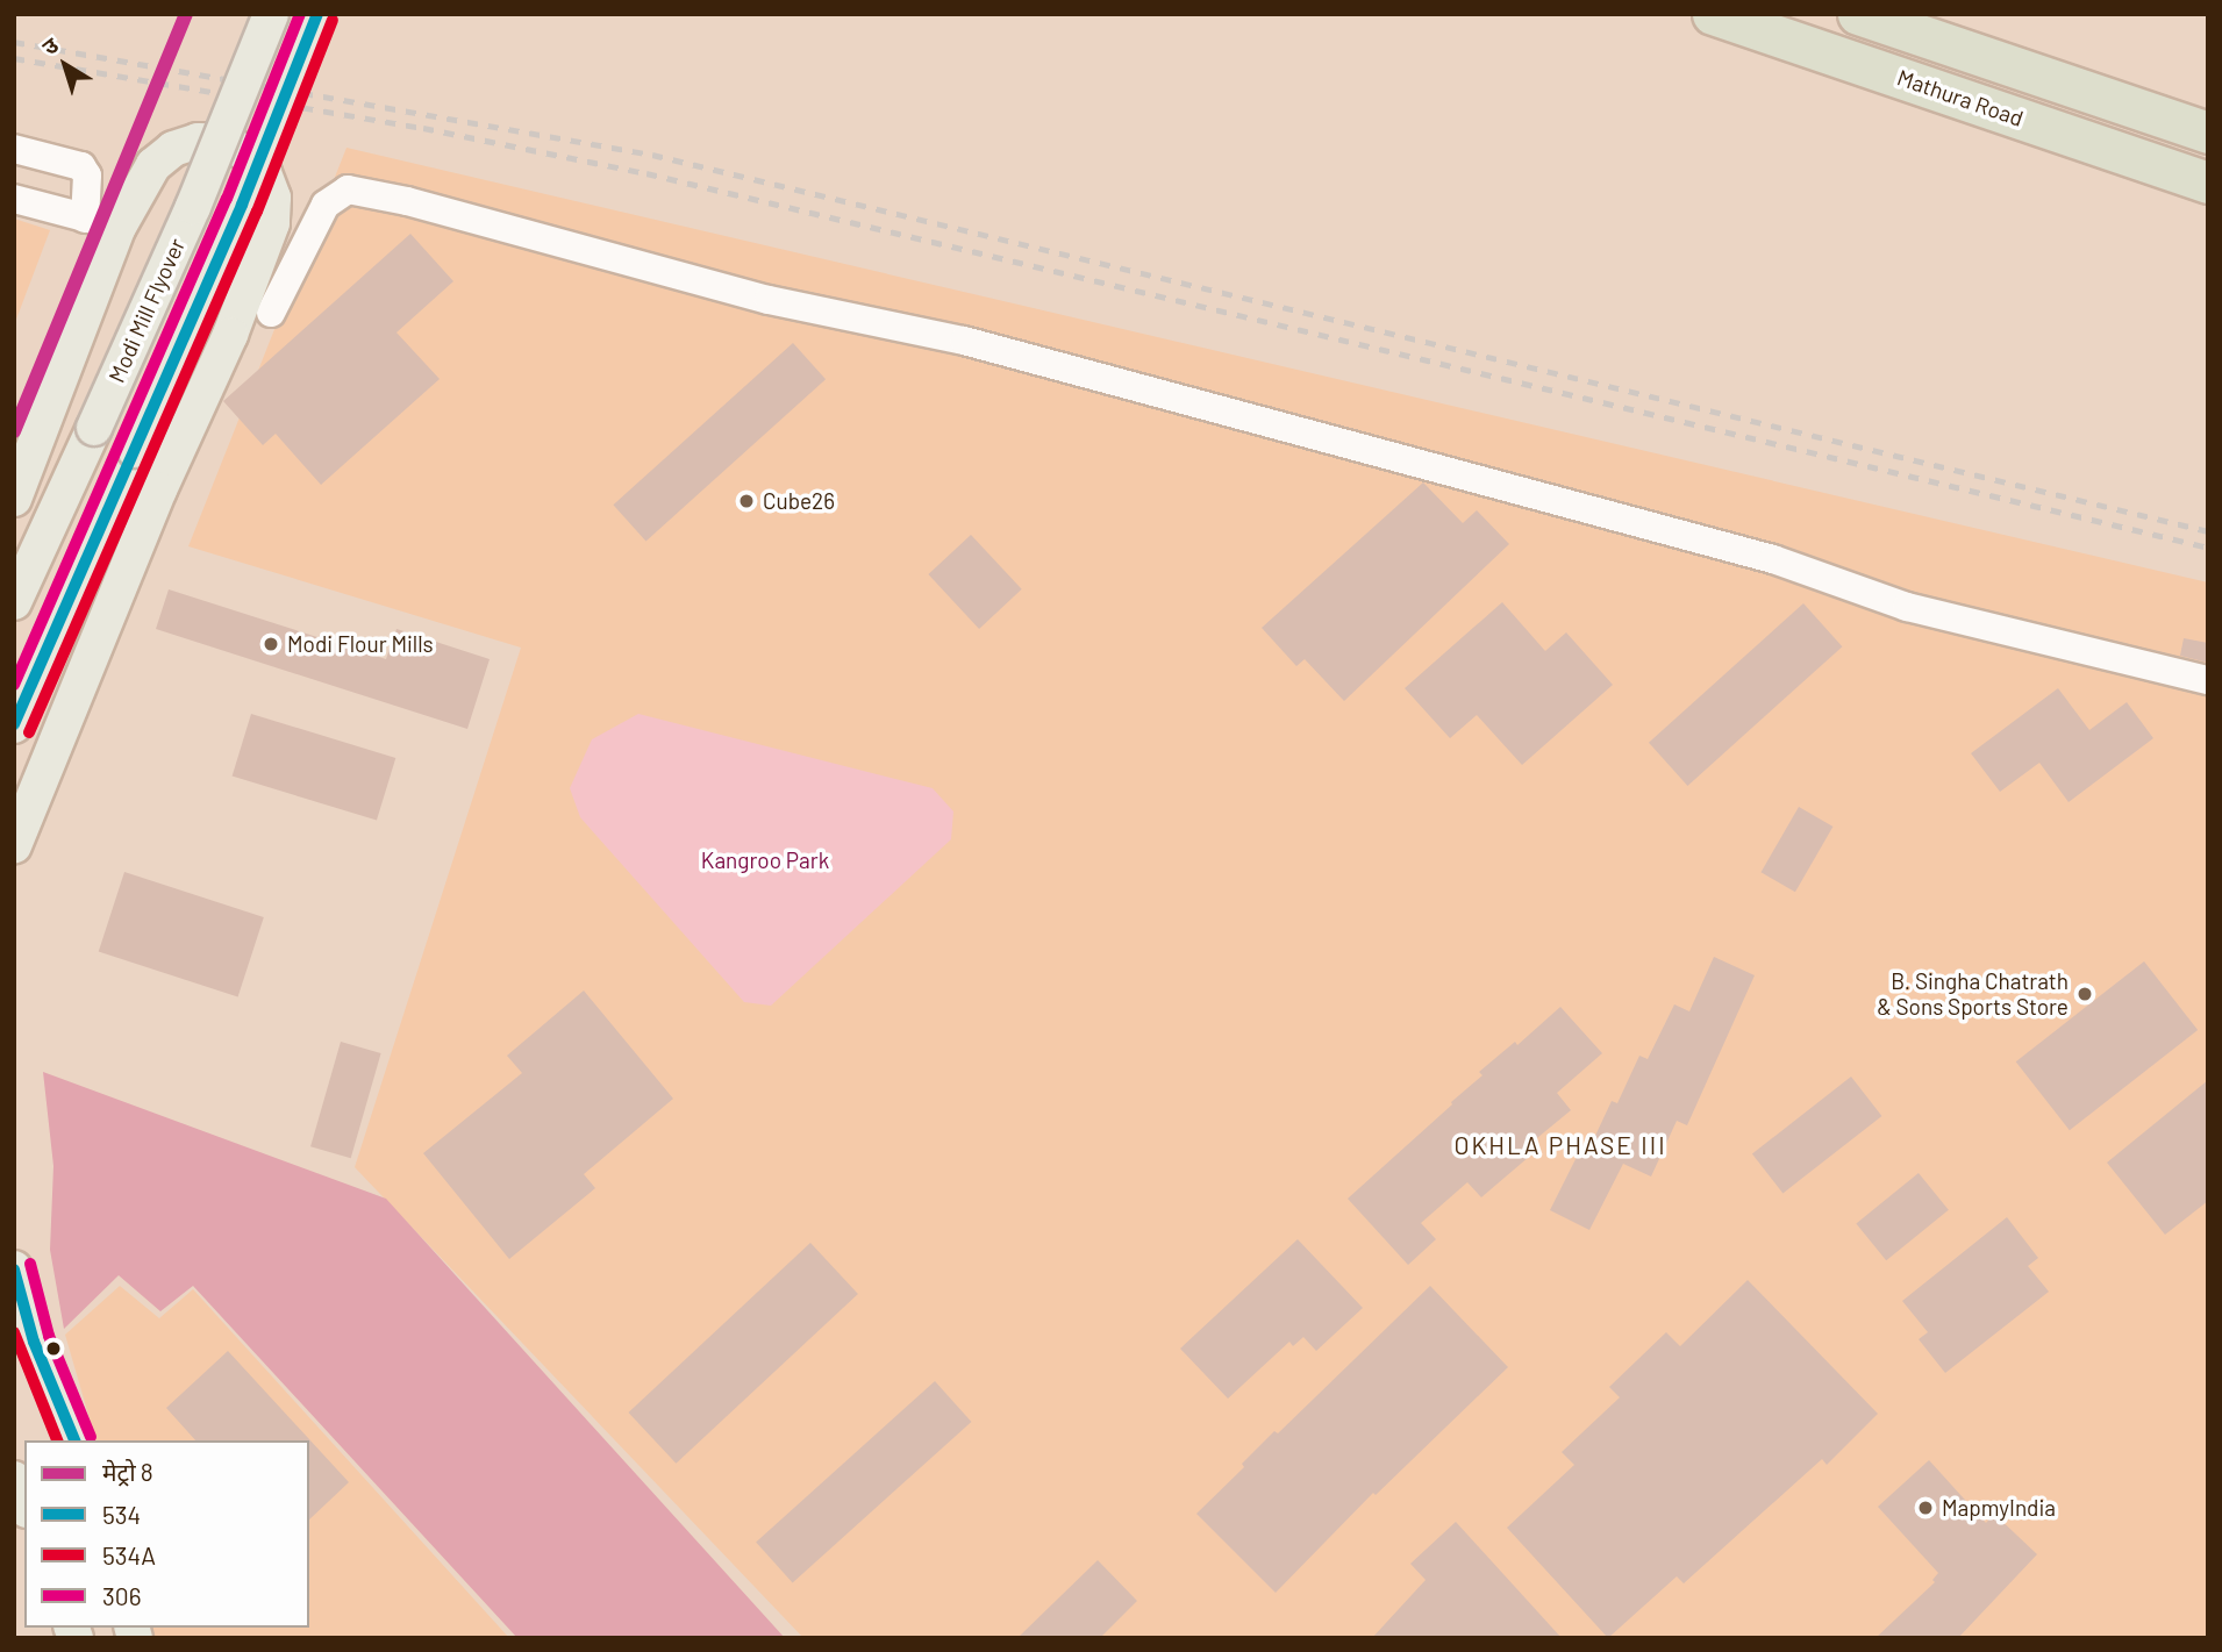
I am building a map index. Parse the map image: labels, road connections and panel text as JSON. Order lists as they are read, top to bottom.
{
  "streets": {
    "highway": ["Mathura Road"],
    "main road": ["Modi Mill Flyover"]
  },
  "districts": ["OKHLA PHASE III"],
  "parks": ["Kangroo Park"],
  "places": [
    "Cube26",
    "Modi Flour Mills",
    "B. Singha Chatrath & Sons Sports Store",
    "MapmyIndia"
  ],
  "lines": [
    "metro line 8",
    "transit line 534",
    "transit line 306",
    "transit line 534A"
  ],
  "legend": [
    "मेट्रो 8",
    "534",
    "534A",
    "306"
  ],
  "north": "top left"
}
